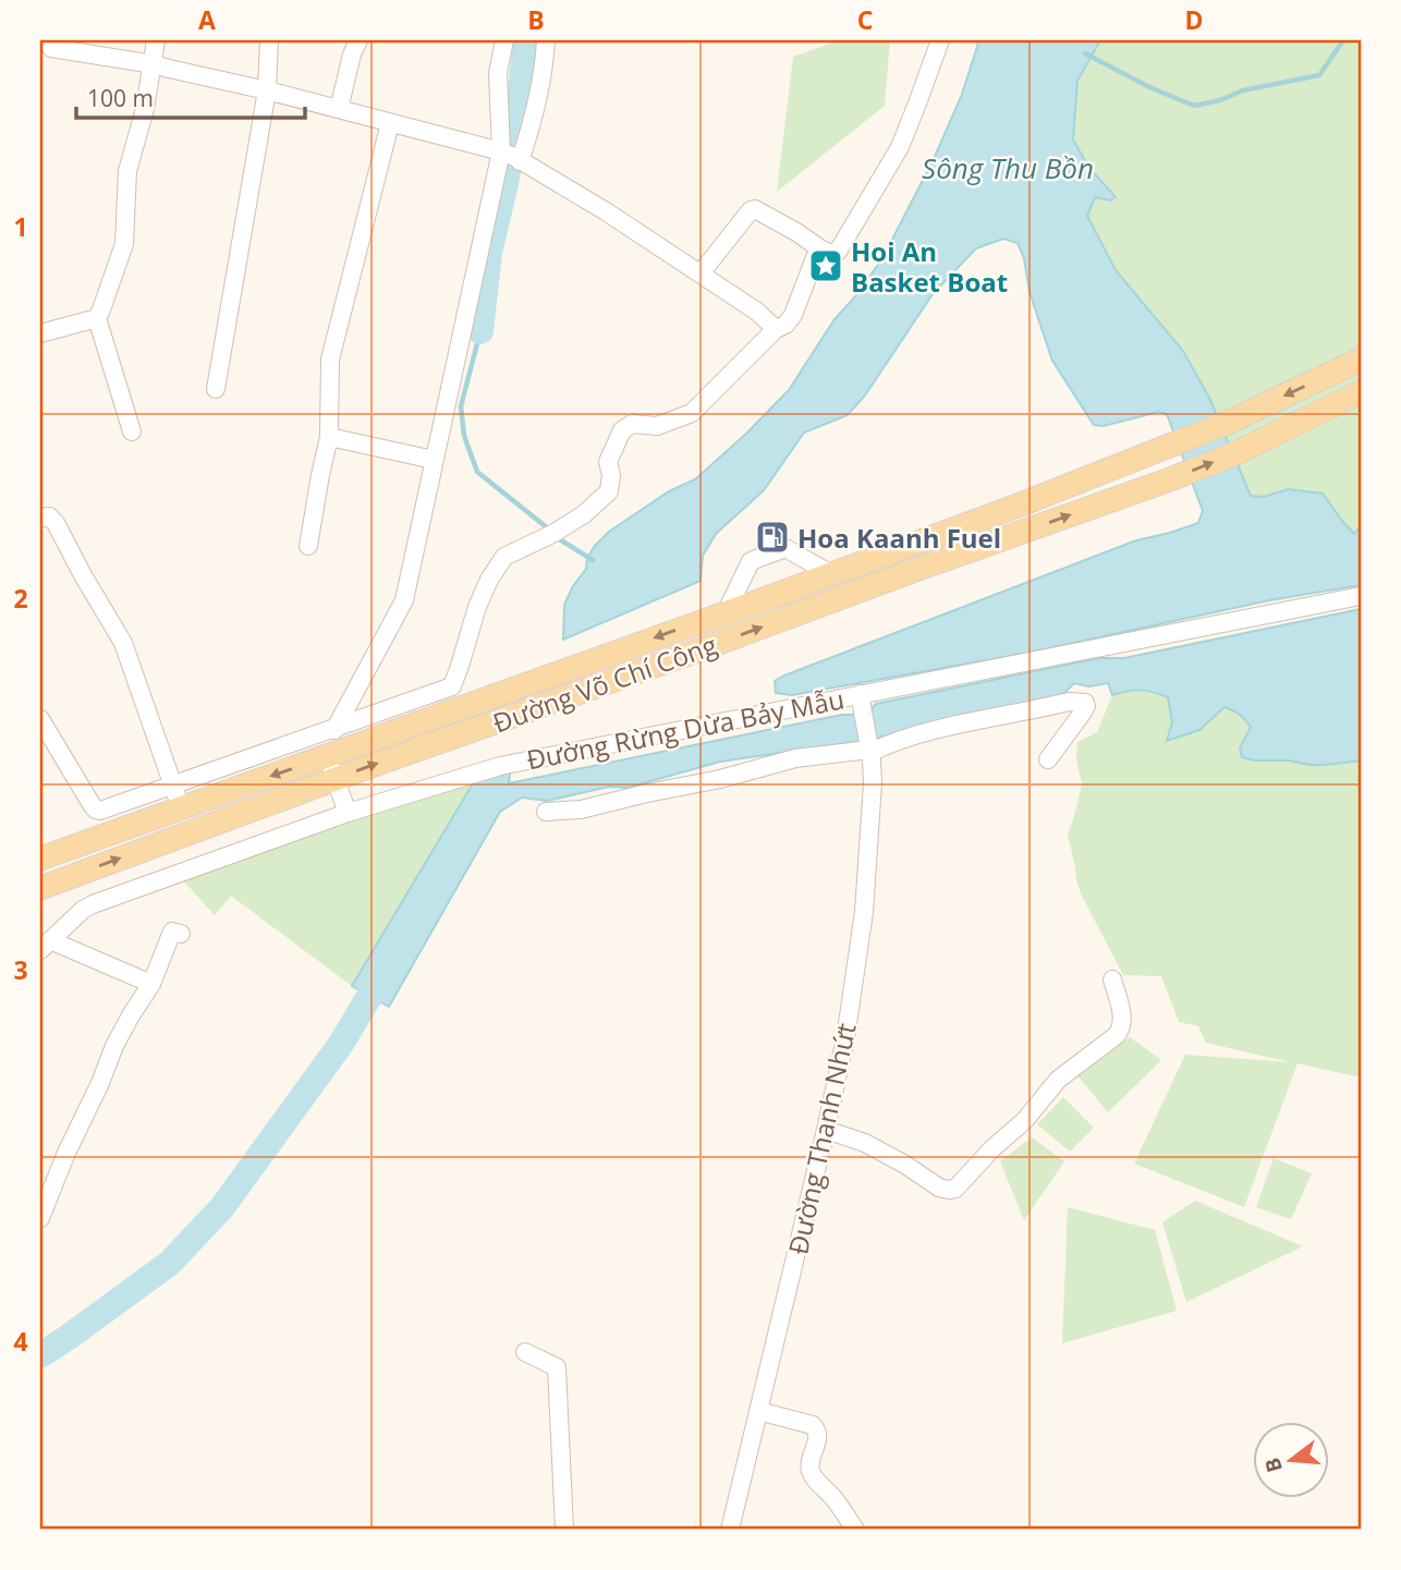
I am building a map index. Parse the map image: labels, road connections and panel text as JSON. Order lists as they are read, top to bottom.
{
  "streets": {
    "main road": ["Đường Võ Chí Công"],
    "street": ["Đường Rừng Dừa Bảy Mẫu", "Đường Thanh Nhứt"]
  },
  "crossings": [
    ["Đường Rừng Dừa Bảy Mẫu", "Đường Thanh Nhứt"]
  ],
  "water": ["Sông Thu Bồn"],
  "places": {
    "place": ["Hoi An Basket Boat"],
    "fuel station": ["Hoa Kaanh Fuel"]
  },
  "scale_bar": "100 m",
  "north": "left",
  "grid": {
    "columns": [
      "A",
      "B",
      "C",
      "D"
    ],
    "rows": [
      "1",
      "2",
      "3",
      "4"
    ]
  }
}
